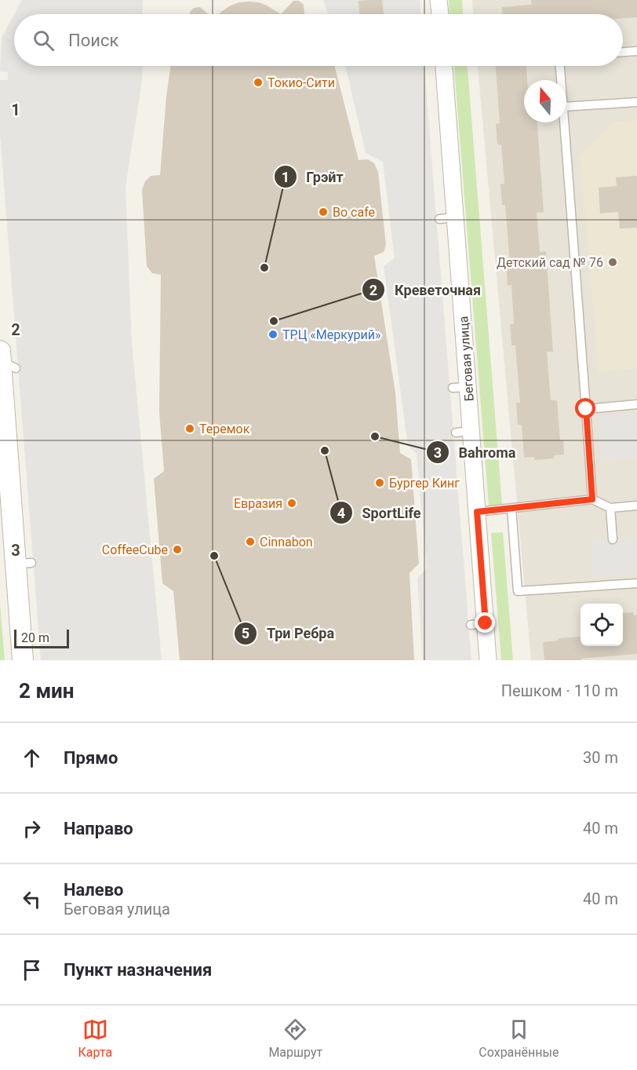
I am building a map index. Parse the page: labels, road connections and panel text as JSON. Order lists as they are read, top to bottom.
{
  "streets": {
    "street": ["Беговая улица"]
  },
  "places": [
    "Токио-Сити",
    "Bo cafe",
    "Детский сад № 76",
    "Грэйт",
    "Креветочная",
    "ТРЦ «Меркурий»",
    "Теремок",
    "Bahroma",
    "SportLife",
    "Бургер Кинг",
    "Евразия",
    "Cinnabon",
    "CoffeeCube",
    "Три Ребра"
  ],
  "scale_bar": "20 m",
  "north": "top",
  "page": {
    "search": "Поиск",
    "scale": "20 m",
    "heading": ["2 мин", "Пешком · 110 m"],
    "list": [
      ["Прямо", "30 m"],
      ["Направо", "40 m"],
      ["Налево", "Беговая улица", "40 m"],
      "Пункт назначения"
    ],
    "nav": ["Карта", "Маршрут", "Сохранённые"]
  },
  "grid": {
    "rows": ["1", "2", "3"]
  }
}
